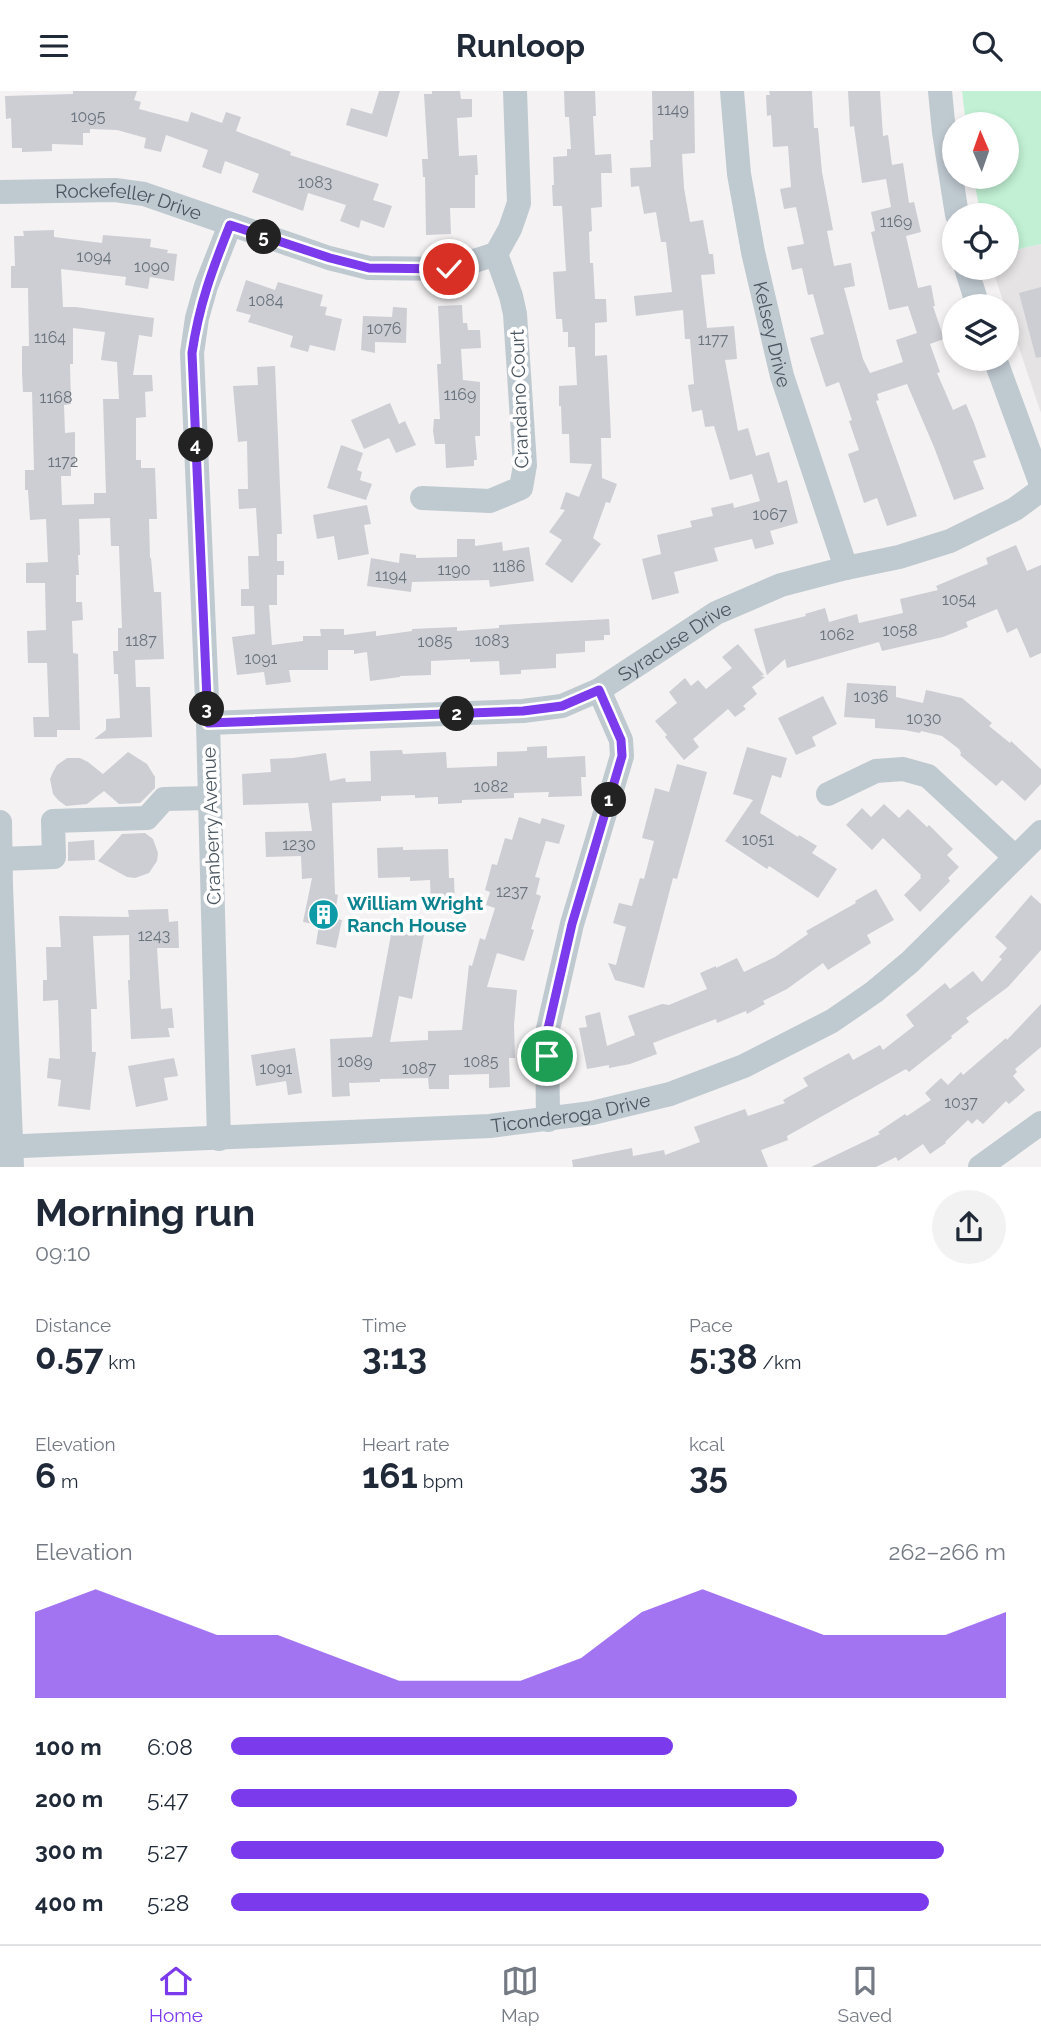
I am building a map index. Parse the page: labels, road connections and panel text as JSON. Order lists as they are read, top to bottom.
{
  "streets": {
    "street": [
      "Rockefeller Drive",
      "Kelsey Drive",
      "Crandano Court",
      "Syracuse Drive",
      "Cranberry Avenue",
      "Ticonderoga Drive"
    ]
  },
  "crossings": [
    ["Rockefeller Drive", "Crandano Court"],
    ["Rockefeller Drive", "Cranberry Avenue"],
    ["Kelsey Drive", "Syracuse Drive"],
    ["Syracuse Drive", "Cranberry Avenue"],
    ["Cranberry Avenue", "Ticonderoga Drive"]
  ],
  "places": {
    "building": ["William Wright Ranch House"]
  },
  "house_numbers": [
    "1149",
    "1095",
    "1083",
    "1169",
    "1094",
    "1090",
    "1084",
    "1076",
    "1164",
    "1177",
    "1169",
    "1168",
    "1172",
    "1067",
    "1186",
    "1190",
    "1194",
    "1054",
    "1058",
    "1062",
    "1187",
    "1083",
    "1085",
    "1091",
    "1036",
    "1030",
    "1082",
    "1051",
    "1230",
    "1237",
    "1243",
    "1089",
    "1085",
    "1091",
    "1087",
    "1037"
  ],
  "north": "top",
  "page": {
    "header": "Runloop",
    "pins": [
      "5",
      "4",
      "3",
      "2",
      "1"
    ],
    "heading": ["Morning run", "09:10"],
    "stats": [
      ["Distance", "0.57 km"],
      ["Time", "3:13"],
      ["Pace", "5:38 /km"],
      ["Elevation", "6 m"],
      ["Heart rate", "161 bpm"],
      ["kcal", "35"]
    ],
    "chart": ["Elevation", "262–266 m"],
    "list": [
      {
        "name": "100 m",
        "note": "6:08"
      },
      {
        "name": "200 m",
        "note": "5:47"
      },
      {
        "name": "300 m",
        "note": "5:27"
      },
      {
        "name": "400 m",
        "note": "5:28"
      }
    ],
    "tabs": ["Home", "Map", "Saved"]
  }
}
